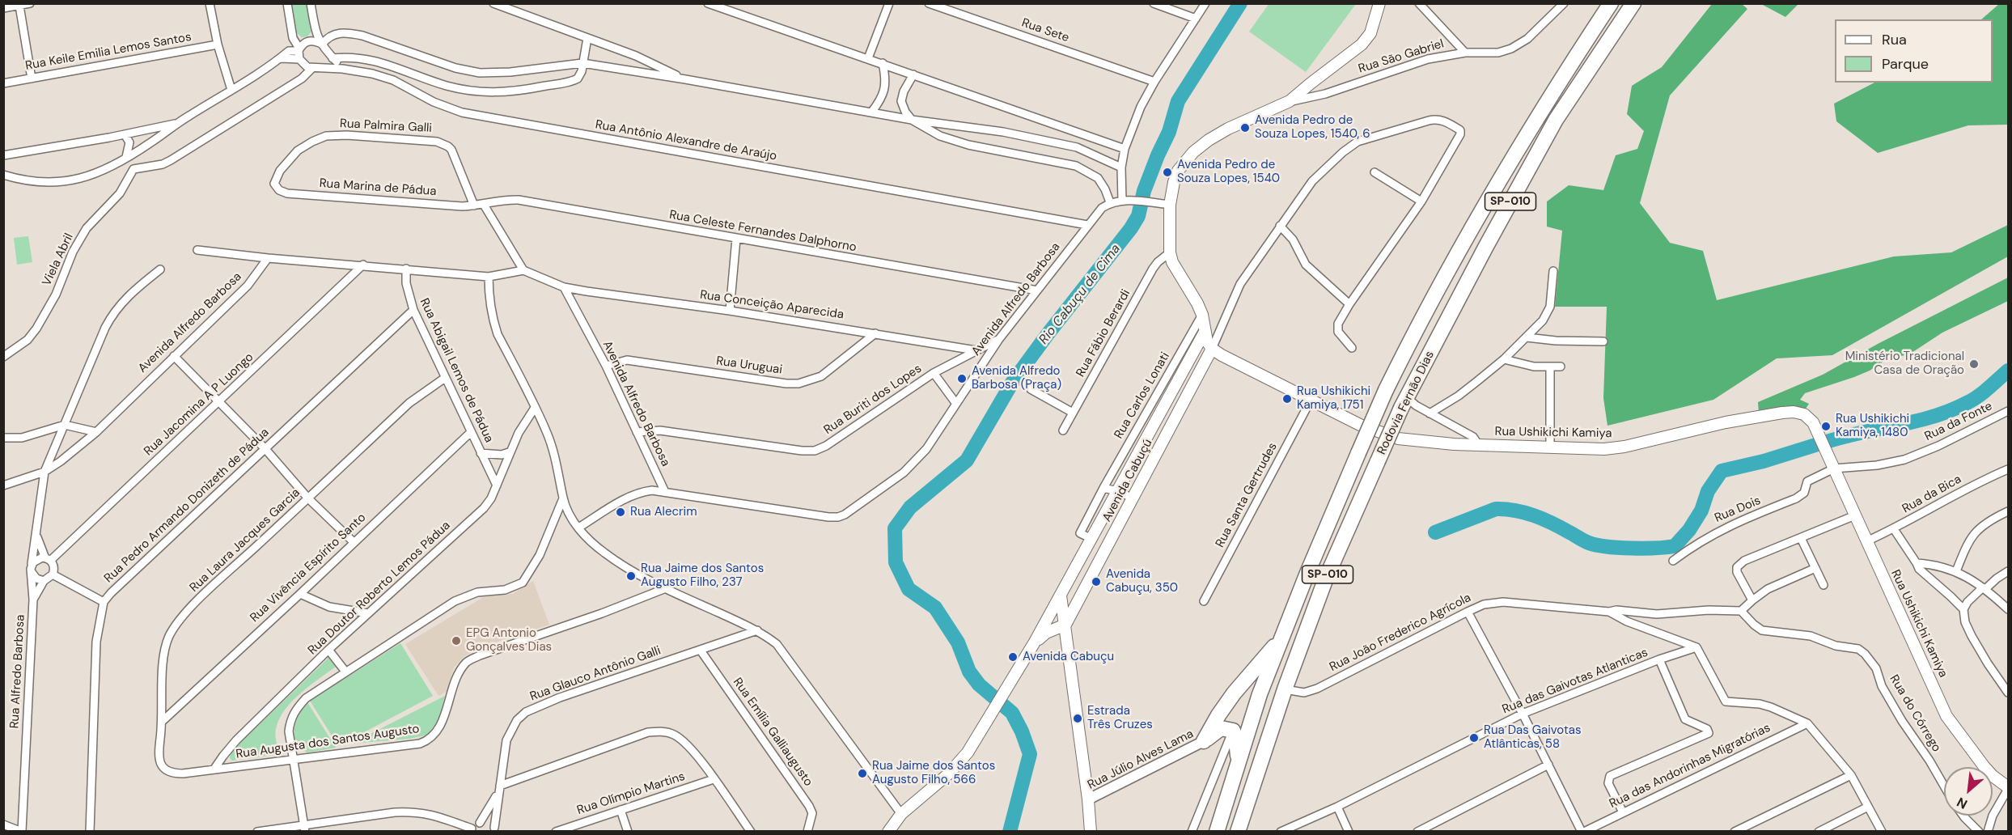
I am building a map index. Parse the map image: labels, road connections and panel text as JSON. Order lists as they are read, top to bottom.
{
  "streets": {
    "highway": ["SP-010", "Rodovia Fernão Dias"],
    "main road": ["Rua Ushikichi Kamiya", "Avenida Cabuçú"],
    "street": [
      "Rua Sete",
      "Rua Keile Emilia Lemos Santos",
      "Rua São Gabriel",
      "Rua Palmira Galli",
      "Rua Antônio Alexandre de Araújo",
      "Rua Marina de Pádua",
      "Rua Celeste Fernandes Dalphorno",
      "Viela Abril",
      "Avenida Alfredo Barbosa",
      "Rua Conceição Aparecida",
      "Rua Fábio Berardi",
      "Rua Uruguai",
      "Rua Abigail Lemos de Pádua",
      "Rua Carlos Lonati",
      "Rua Buriti dos Lopes",
      "Rua Jacomina A P Luongo",
      "Rua da Fonte",
      "Rua da Bica",
      "Rua Santa Gertrudes",
      "Rua Pedro Armando Donizeth de Pádua",
      "Rua Dois",
      "Rua Laura Jacques Garcia",
      "Rua Vivência Espírito Santo",
      "Rua Doutor Roberto Lemos Pádua",
      "Rua João Frederico Agrícola",
      "Rua Alfredo Barbosa",
      "Rua Glauco Antônio Galli",
      "Rua das Gaivotas Atlanticas",
      "Rua do Córrego",
      "Rua Emília Galliaugusto",
      "Rua Augusta dos Santos Augusto",
      "Rua Júlio Alves Lama",
      "Rua das Andorinhas Migratórias",
      "Rua Olímpio Martins"
    ]
  },
  "crossings": [
    ["Rua Palmira Galli", "Rua Marina de Pádua"],
    ["Rua Antônio Alexandre de Araújo", "Avenida Alfredo Barbosa"],
    ["Rua Marina de Pádua", "Rua Celeste Fernandes Dalphorno"],
    ["Rua Celeste Fernandes Dalphorno", "Avenida Alfredo Barbosa"],
    ["Avenida Alfredo Barbosa", "Rua Conceição Aparecida"],
    ["Avenida Alfredo Barbosa", "Rua Uruguai"],
    ["Avenida Alfredo Barbosa", "Rua Buriti dos Lopes"],
    ["Avenida Alfredo Barbosa", "Rua Alfredo Barbosa"],
    ["Rua Conceição Aparecida", "Rua Uruguai"],
    ["Rua Conceição Aparecida", "Rua Buriti dos Lopes"],
    ["Rua Abigail Lemos de Pádua", "Rua Pedro Armando Donizeth de Pádua"],
    ["Rua Abigail Lemos de Pádua", "Rua Laura Jacques Garcia"],
    ["Rua Abigail Lemos de Pádua", "Rua Vivência Espírito Santo"],
    ["Rua Abigail Lemos de Pádua", "Rua Doutor Roberto Lemos Pádua"],
    ["Rua Carlos Lonati", "Avenida Cabuçú"],
    ["Rodovia Fernão Dias", "Rua João Frederico Agrícola"],
    ["Rua Jacomina A P Luongo", "Rua Alfredo Barbosa"],
    ["Rua da Fonte", "Rua Ushikichi Kamiya"],
    ["Rua da Fonte", "Rua Dois"],
    ["Rua Ushikichi Kamiya", "Avenida Cabuçú"],
    ["Rua Ushikichi Kamiya", "Rua da Bica"],
    ["Rua Ushikichi Kamiya", "Rua Santa Gertrudes"],
    ["Rua Ushikichi Kamiya", "Rua Dois"],
    ["Rua Laura Jacques Garcia", "Rua Vivência Espírito Santo"],
    ["Rua Laura Jacques Garcia", "Rua Augusta dos Santos Augusto"],
    ["Rua Doutor Roberto Lemos Pádua", "Rua Augusta dos Santos Augusto"],
    ["Rua João Frederico Agrícola", "Rua das Gaivotas Atlanticas"],
    ["Rua Glauco Antônio Galli", "Rua Emília Galliaugusto"]
  ],
  "water": ["Rio Cabuçu de Cima"],
  "places": [
    "Avenida Pedro de Souza Lopes, 1540, 6",
    "Avenida Pedro de Souza Lopes, 1540",
    "Ministério Tradicional Casa de Oração",
    "Avenida Alfredo Barbosa (Praça)",
    "Rua Ushikichi Kamiya, 1751",
    "Rua Ushikichi Kamiya, 1480",
    "Rua Alecrim",
    "Rua Jaime dos Santos Augusto Filho, 237",
    "Avenida Cabuçu, 350",
    "EPG Antonio Gonçalves Dias",
    "Avenida Cabuçu",
    "Estrada Três Cruzes",
    "Rua Das Gaivotas Atlânticas, 58",
    "Rua Jaime dos Santos Augusto Filho, 566"
  ],
  "legend": ["Rua", "Parque"],
  "north": "bottom left"
}
